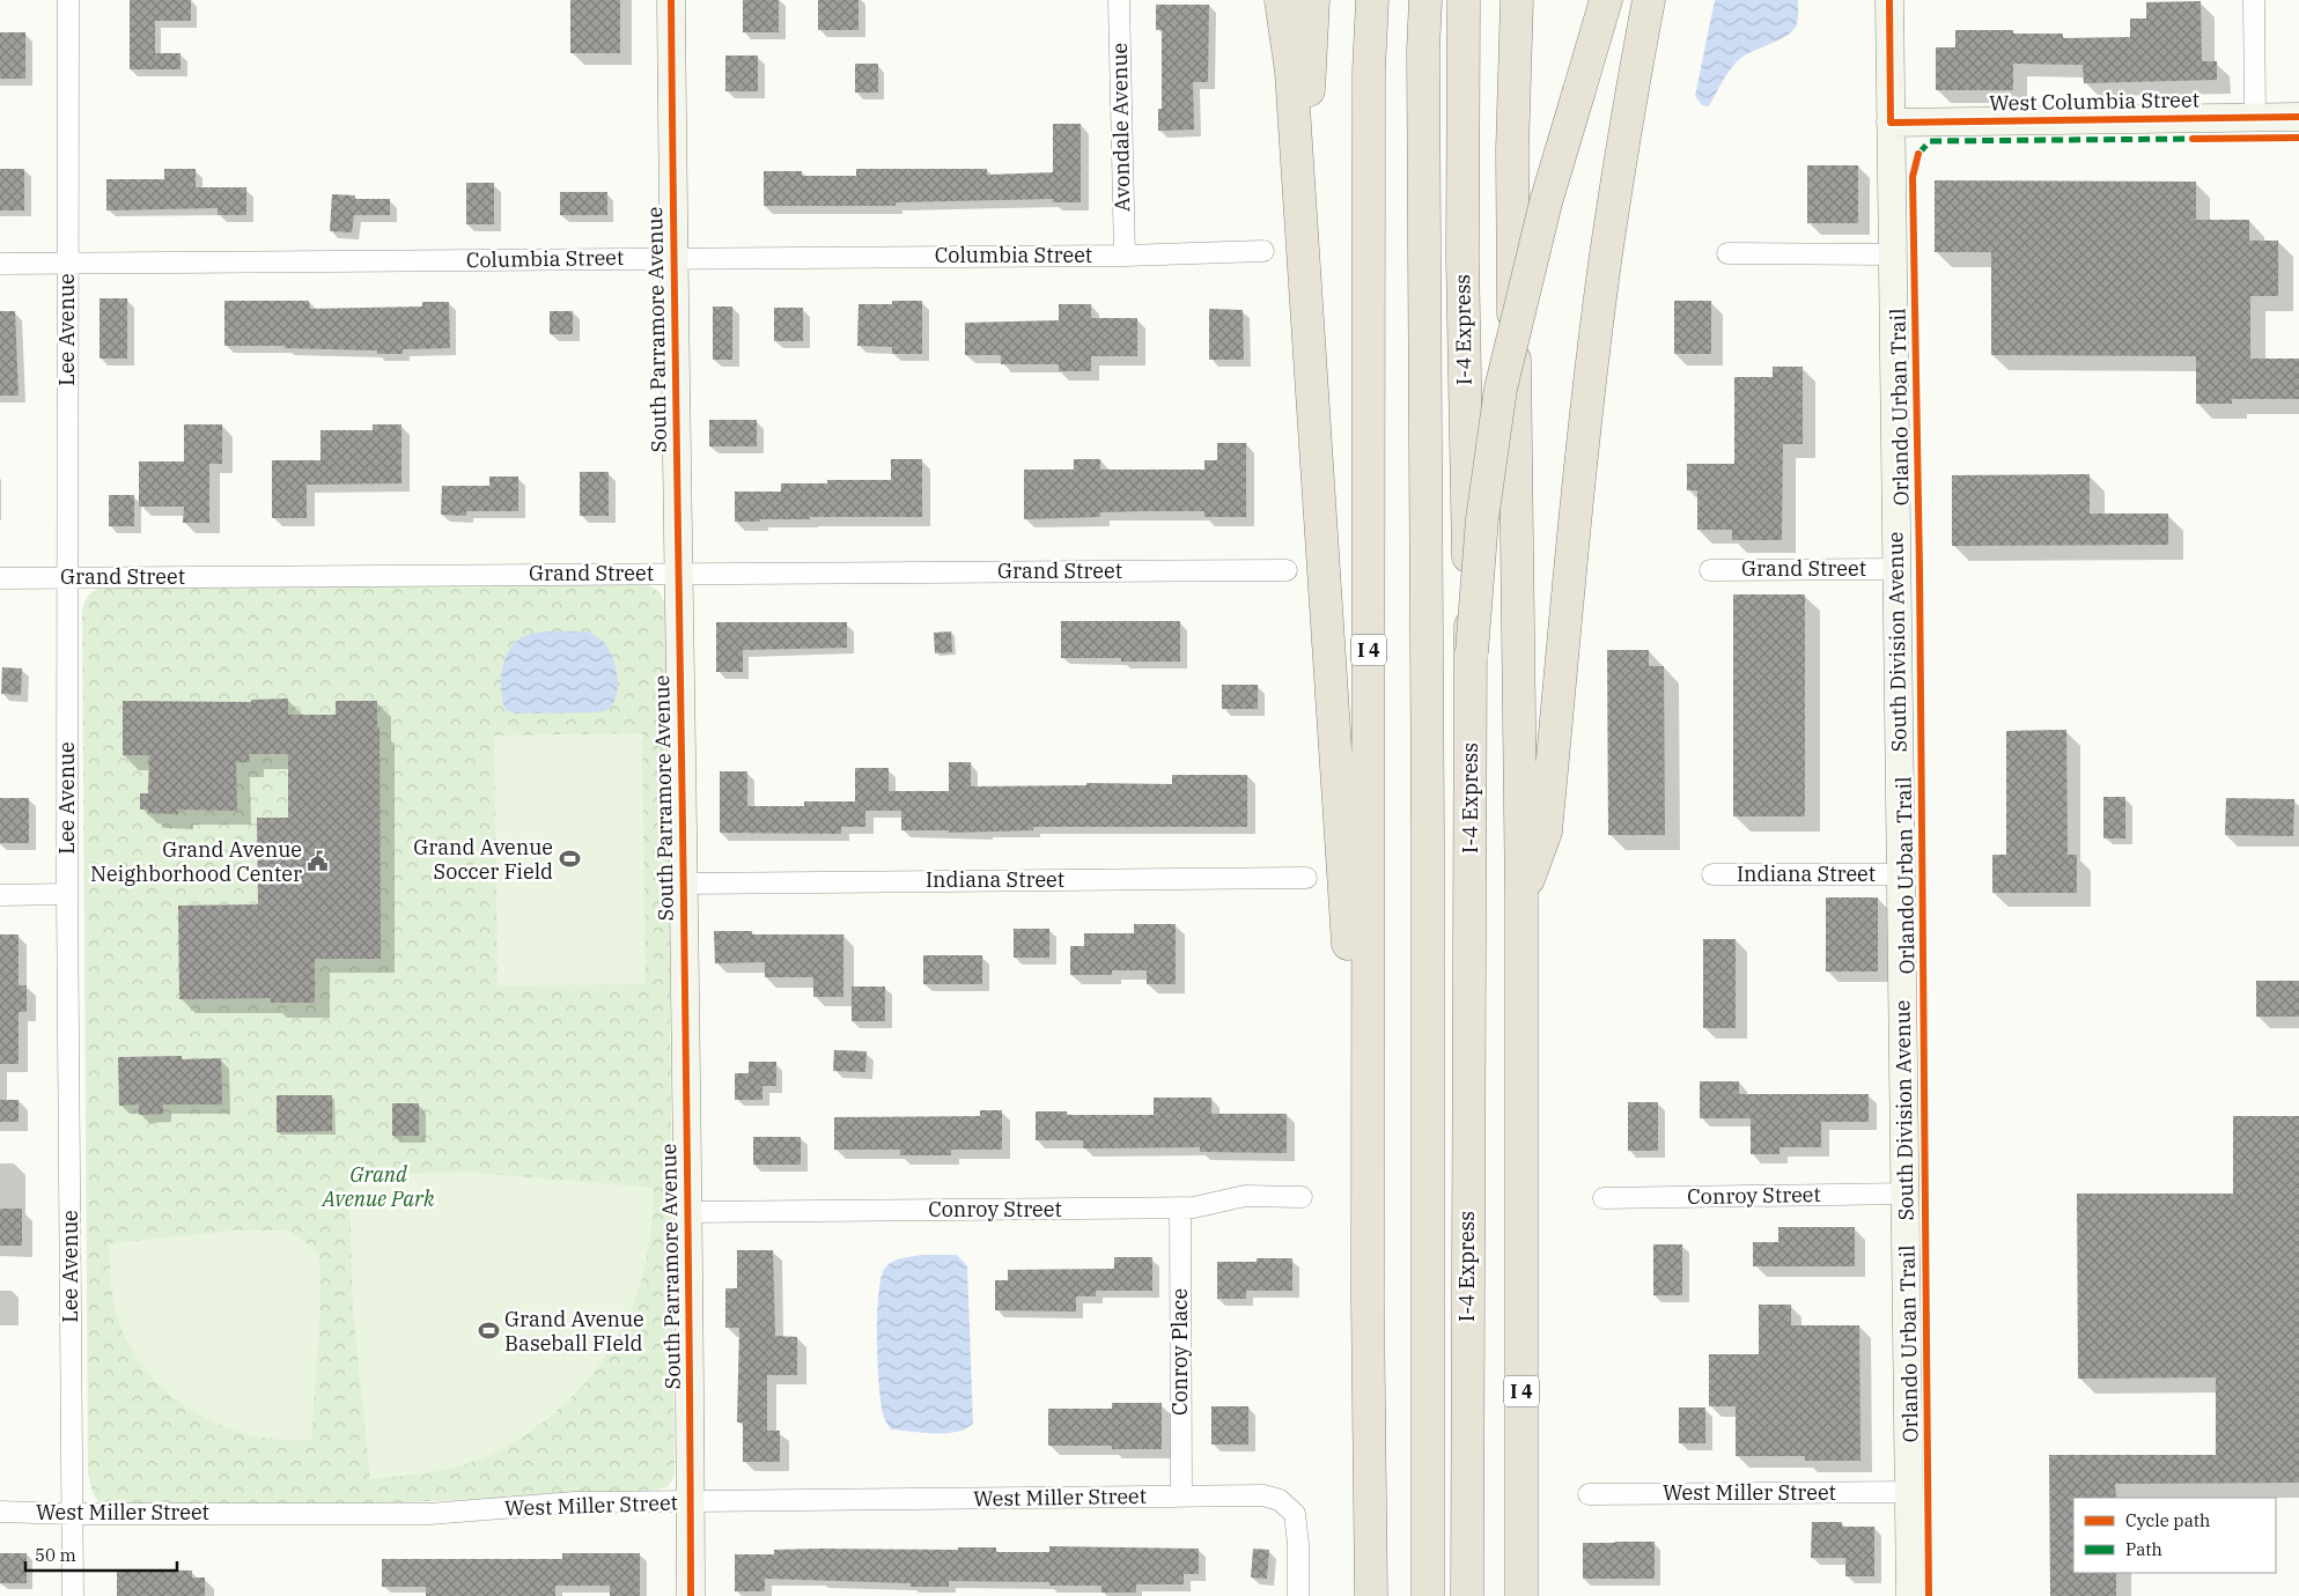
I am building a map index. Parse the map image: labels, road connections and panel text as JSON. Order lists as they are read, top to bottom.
{
  "streets": {
    "highway": ["I-4 Express", "I 4"],
    "street": [
      "West Columbia Street",
      "Avondale Avenue",
      "Columbia Street",
      "Lee Avenue",
      "South Parramore Avenue",
      "Grand Street",
      "South Division Avenue",
      "Indiana Street",
      "Conroy Street",
      "Conroy Place",
      "West Miller Street"
    ],
    "cycle path": ["Orlando Urban Trail"]
  },
  "crossings": [
    ["West Columbia Street", "South Division Avenue"],
    ["Avondale Avenue", "Columbia Street"],
    ["Columbia Street", "Lee Avenue"],
    ["Columbia Street", "South Parramore Avenue"],
    ["Lee Avenue", "Grand Street"],
    ["Lee Avenue", "West Miller Street"],
    ["South Parramore Avenue", "Grand Street"],
    ["South Parramore Avenue", "Indiana Street"],
    ["South Parramore Avenue", "Conroy Street"],
    ["South Parramore Avenue", "West Miller Street"],
    ["Grand Street", "South Division Avenue"],
    ["South Division Avenue", "Indiana Street"],
    ["South Division Avenue", "Conroy Street"],
    ["South Division Avenue", "West Miller Street"],
    ["Conroy Street", "Conroy Place"],
    ["Conroy Place", "West Miller Street"]
  ],
  "parks": ["Grand Avenue Park"],
  "places": {
    "sports": ["Grand Avenue Soccer Field", "Grand Avenue Baseball FIeld"],
    "public building": ["Grand Avenue Neighborhood Center"]
  },
  "legend": ["Cycle path", "Path"],
  "scale_bar": "50 m"
}
